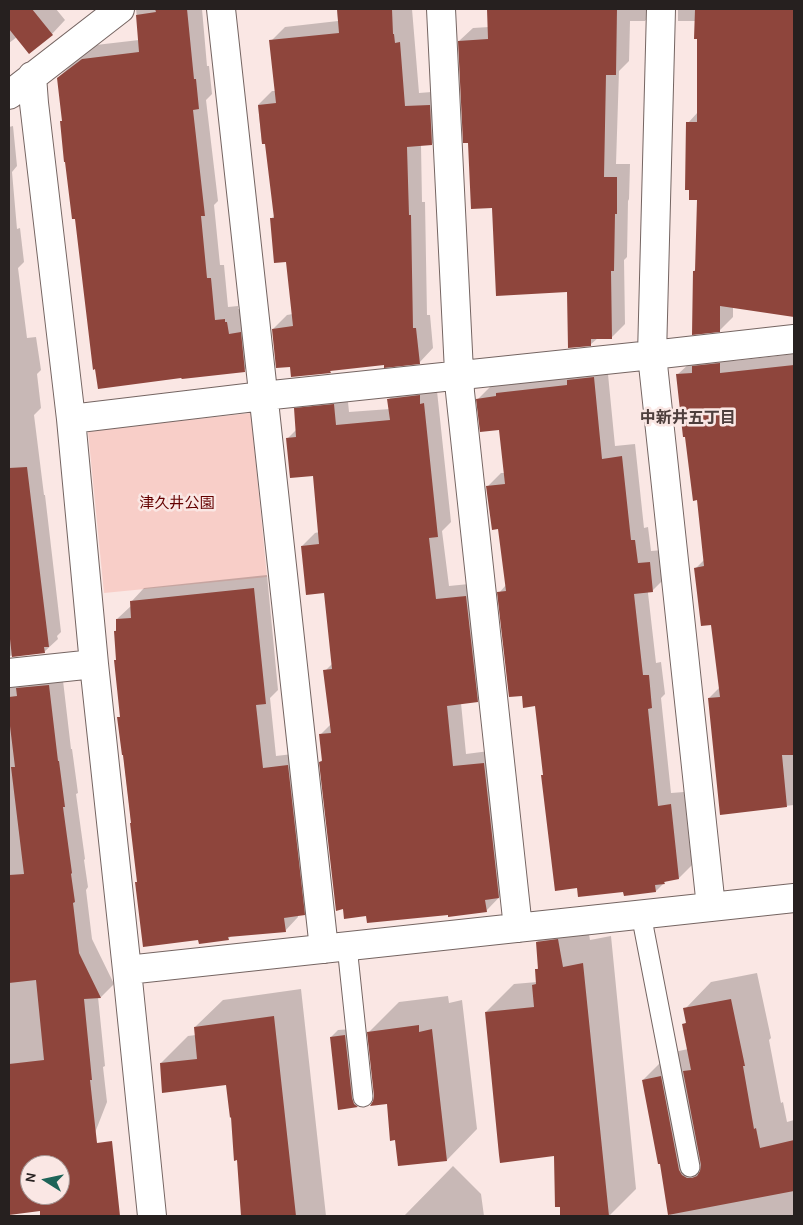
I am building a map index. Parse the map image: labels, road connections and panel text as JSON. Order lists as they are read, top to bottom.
{
  "districts": ["中新井五丁目"],
  "parks": ["津久井公園"],
  "north": "left"
}
